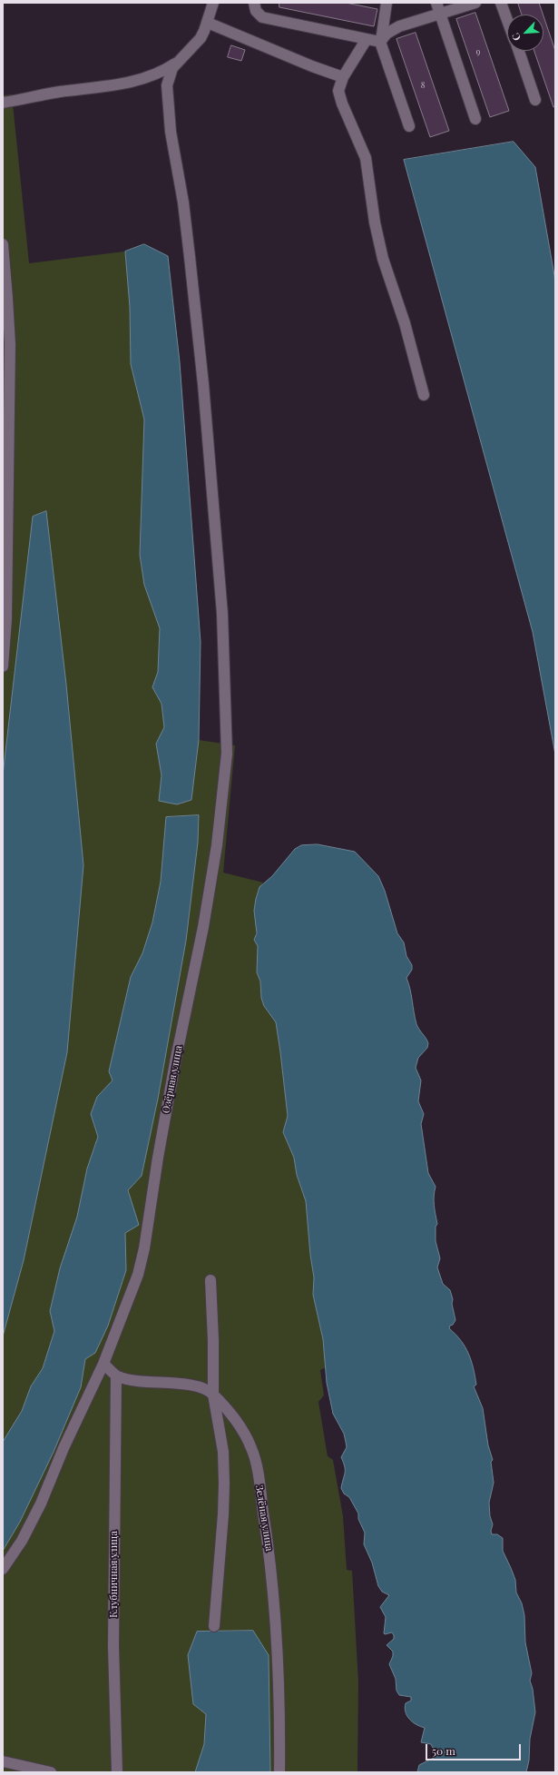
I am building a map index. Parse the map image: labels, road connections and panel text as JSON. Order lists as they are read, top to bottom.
{
  "streets": {
    "street": ["Озёрная улица", "Зелёная улица", "Клубничная улица"]
  },
  "crossings": [
    ["Озёрная улица", "Зелёная улица"],
    ["Зелёная улица", "Клубничная улица"]
  ],
  "house_numbers": ["9", "8"],
  "scale_bar": "50 m",
  "north": "bottom left"
}
